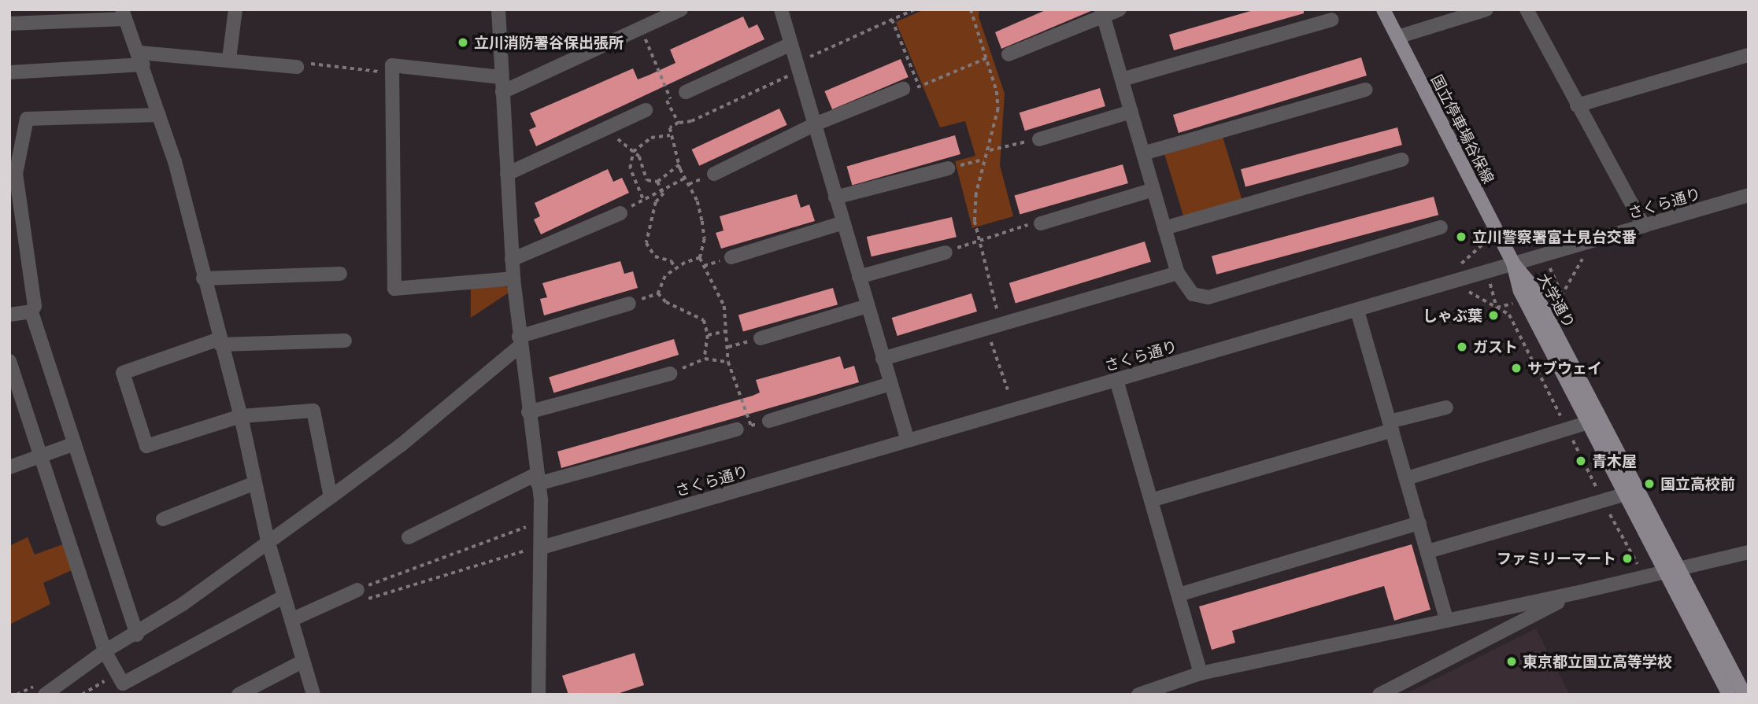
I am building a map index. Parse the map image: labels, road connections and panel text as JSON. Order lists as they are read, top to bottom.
{
  "streets": {
    "main road": ["国立停車場谷保線", "大学通り"],
    "street": ["さくら通り"]
  },
  "crossings": [
    ["国立停車場谷保線", "さくら通り"],
    ["国立停車場谷保線", "大学通り"],
    ["さくら通り", "大学通り"]
  ],
  "places": [
    "立川消防署谷保出張所",
    "立川警察署富士見台交番",
    "しゃぶ葉",
    "ガスト",
    "サブウェイ",
    "青木屋",
    "国立高校前",
    "ファミリーマート",
    "東京都立国立高等学校"
  ]
}
